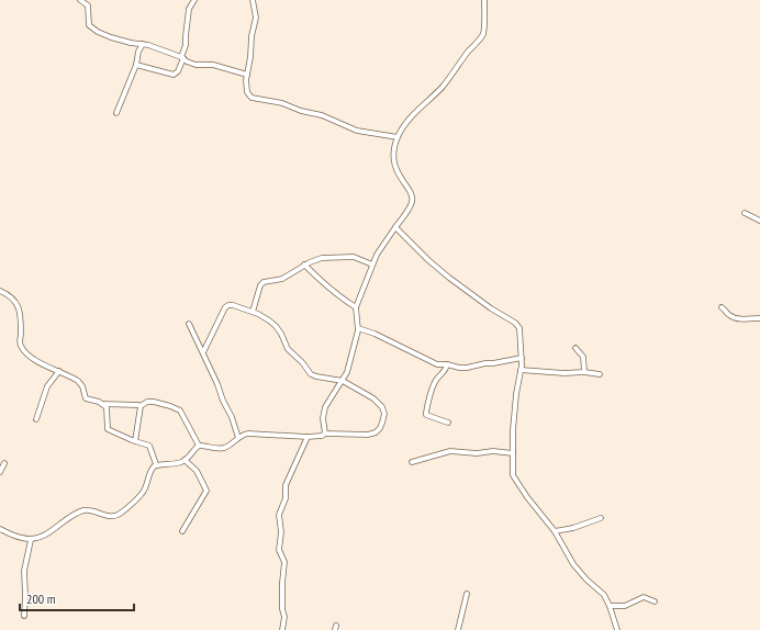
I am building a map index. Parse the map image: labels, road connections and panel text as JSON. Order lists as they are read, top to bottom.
{
  "scale_bar": "200 m"
}
